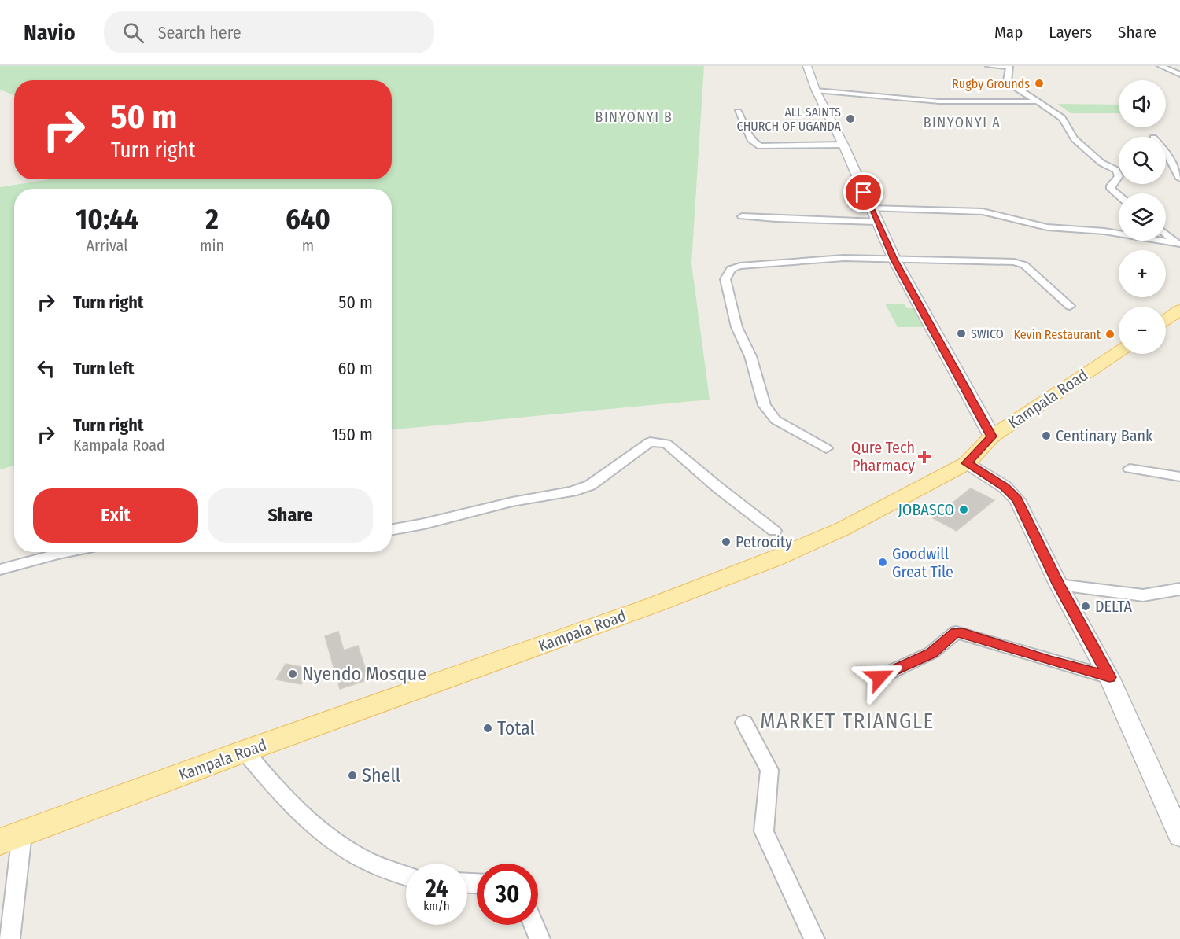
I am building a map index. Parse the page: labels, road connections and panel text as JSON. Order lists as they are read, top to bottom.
{
  "streets": {
    "main road": ["Kampala Road"]
  },
  "districts": ["BINYONYI B", "BINYONYI A", "MARKET TRIANGLE"],
  "places": {
    "other": [
      "Rugby Grounds",
      "ALL SAINTS CHURCH OF UGANDA",
      "SWICO",
      "Kevin Restaurant",
      "Centinary Bank",
      "JOBASCO",
      "Petrocity",
      "Goodwill Great Tile",
      "DELTA",
      "Nyendo Mosque",
      "Total",
      "Shell"
    ],
    "health": ["Qure Tech Pharmacy"]
  },
  "page": {
    "header": "Navio",
    "search": "Search here",
    "nav": ["Map", "Layers", "Share"],
    "map_buttons": ["+", "−"],
    "turn": ["50 m", "Turn right"],
    "eta": [
      "10:44",
      "Arrival",
      "2",
      "min",
      "640",
      "m"
    ],
    "list": [
      {
        "name": "Turn right",
        "value": "50 m"
      },
      {
        "name": "Turn left",
        "value": "60 m"
      },
      {
        "name": "Turn right",
        "note": "Kampala Road",
        "value": "150 m"
      }
    ],
    "buttons": ["Exit", "Share"],
    "speed": "24 km/h",
    "limit": "30"
  }
}
